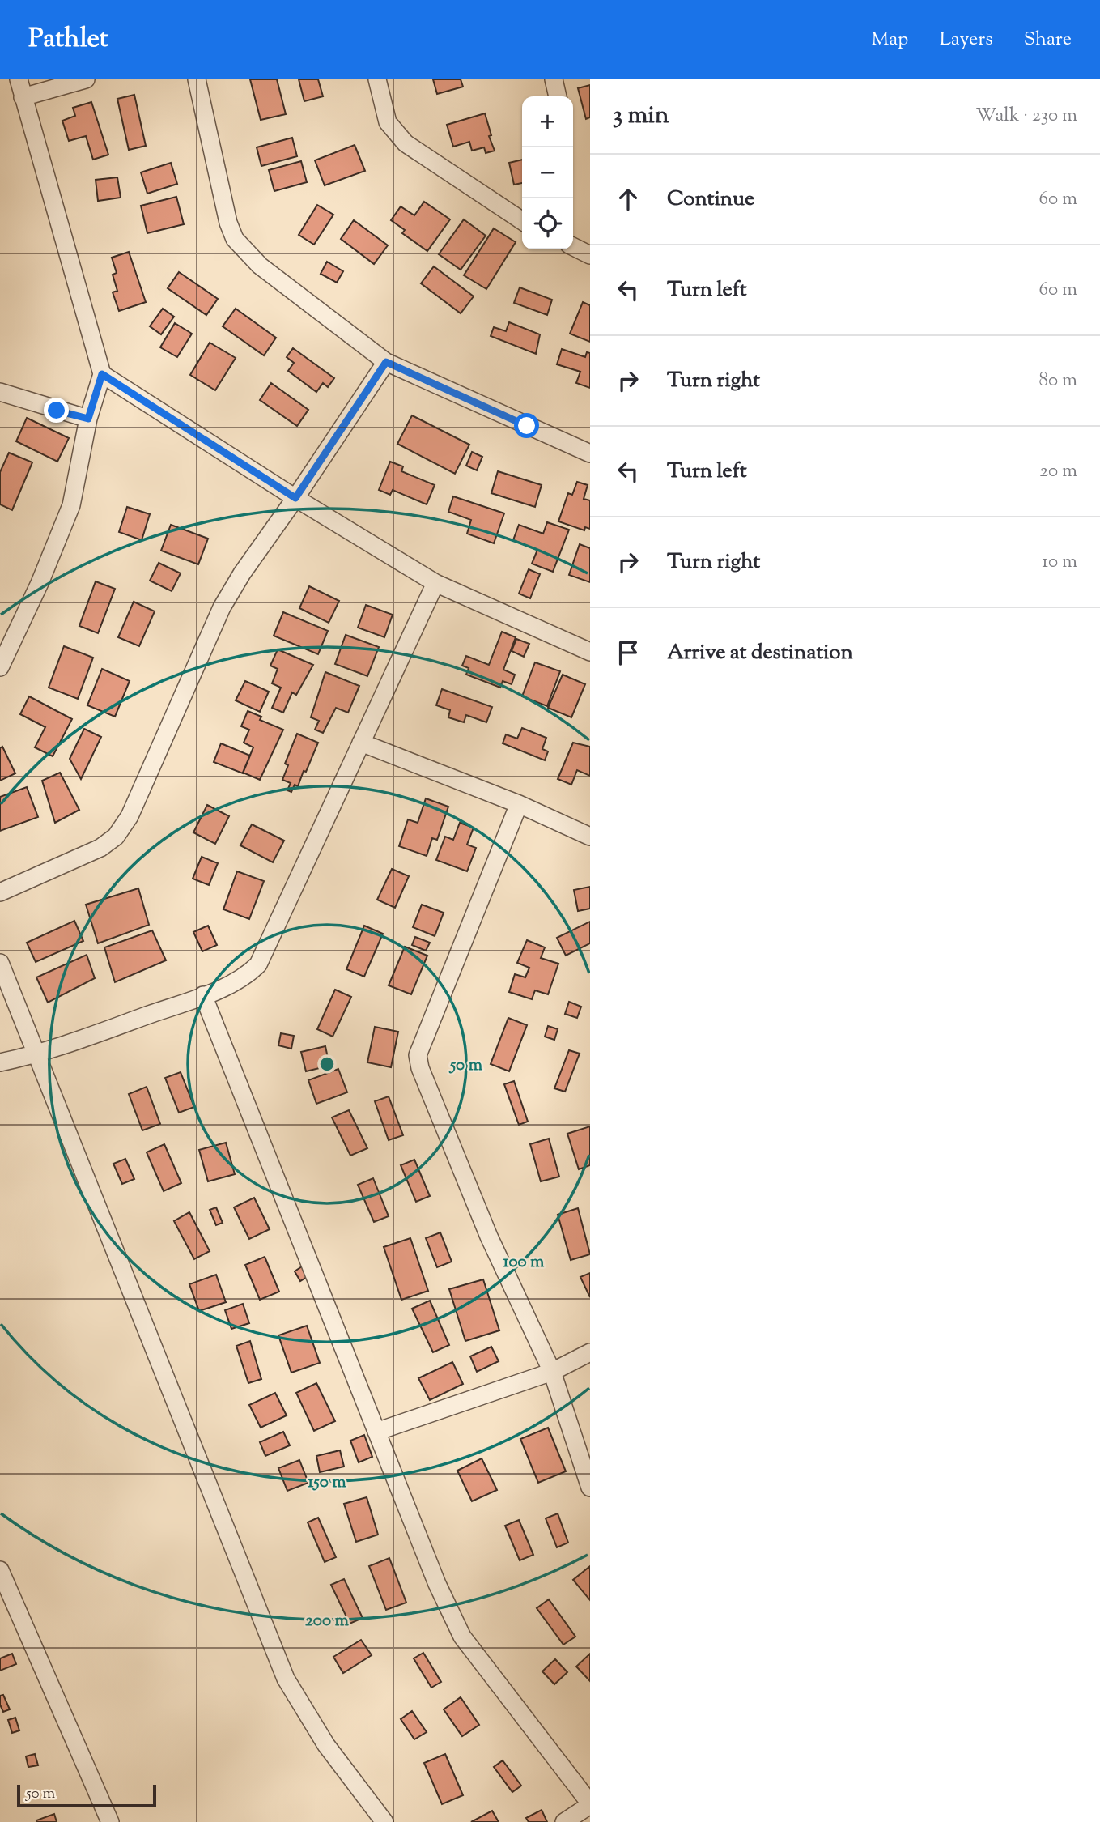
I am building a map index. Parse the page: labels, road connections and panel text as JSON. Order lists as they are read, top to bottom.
{
  "scale_bar": "50 m",
  "page": {
    "header": "Pathlet",
    "nav": ["Map", "Layers", "Share"],
    "heading": ["3 min", "Walk · 230 m"],
    "map_buttons": ["+", "−"],
    "list": [
      ["Continue", "60 m"],
      ["Turn left", "60 m"],
      ["Turn right", "80 m"],
      ["Turn left", "20 m"],
      ["Turn right", "10 m"],
      "Arrive at destination"
    ],
    "scale": "50 m"
  },
  "rings": [
    "50 m",
    "100 m",
    "150 m",
    "200 m"
  ]
}
